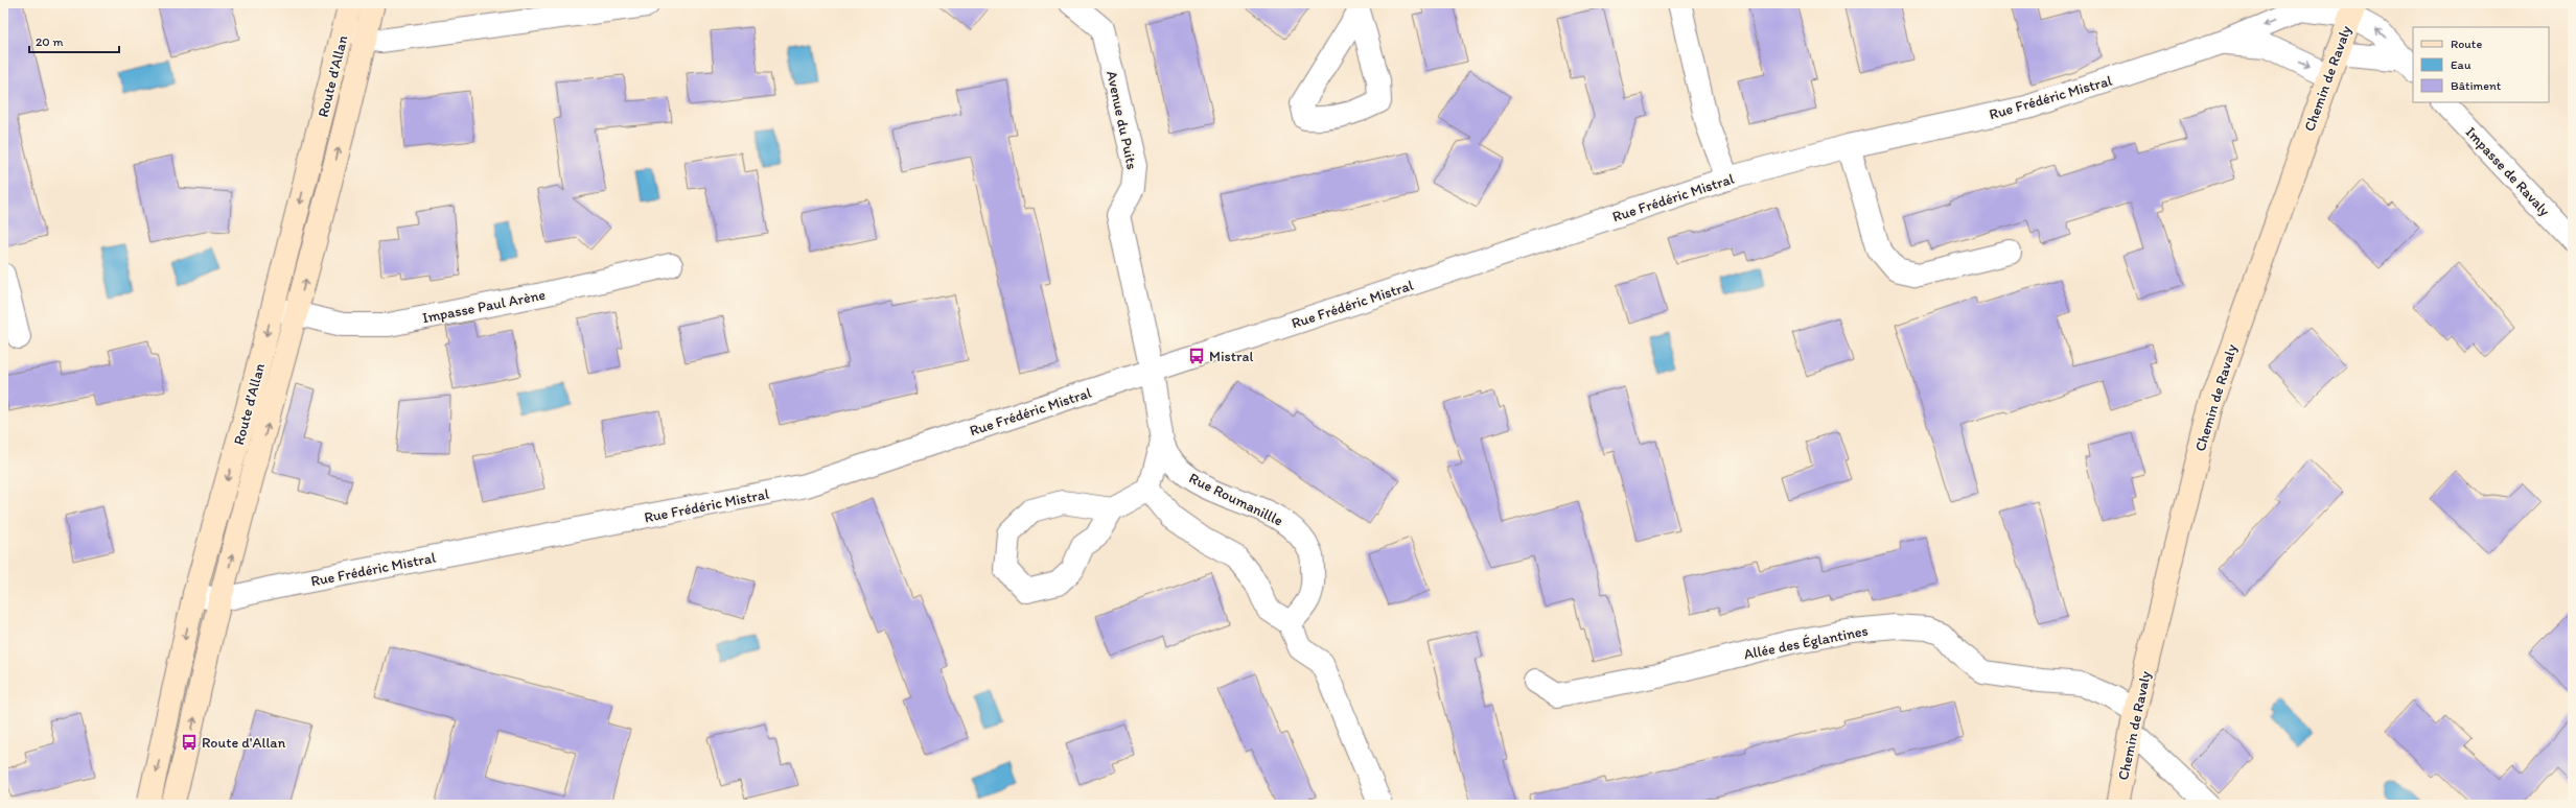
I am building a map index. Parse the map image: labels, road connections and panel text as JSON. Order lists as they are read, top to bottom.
{
  "streets": {
    "street": [
      "Route d'Allan",
      "Chemin de Ravaly",
      "Rue Frédéric Mistral",
      "Avenue du Puits",
      "Impasse de Ravaly",
      "Impasse Paul Arène",
      "Rue Roumanillle",
      "Allée des Églantines"
    ]
  },
  "crossings": [
    ["Route d'Allan", "Rue Frédéric Mistral"],
    ["Route d'Allan", "Impasse Paul Arène"],
    ["Chemin de Ravaly", "Rue Frédéric Mistral"],
    ["Chemin de Ravaly", "Allée des Églantines"],
    ["Rue Frédéric Mistral", "Avenue du Puits"],
    ["Avenue du Puits", "Rue Roumanillle"]
  ],
  "places": {
    "bus stop": ["Mistral", "Route d'Allan"]
  },
  "legend": ["Route", "Eau", "Bâtiment"],
  "scale_bar": "20 m"
}
